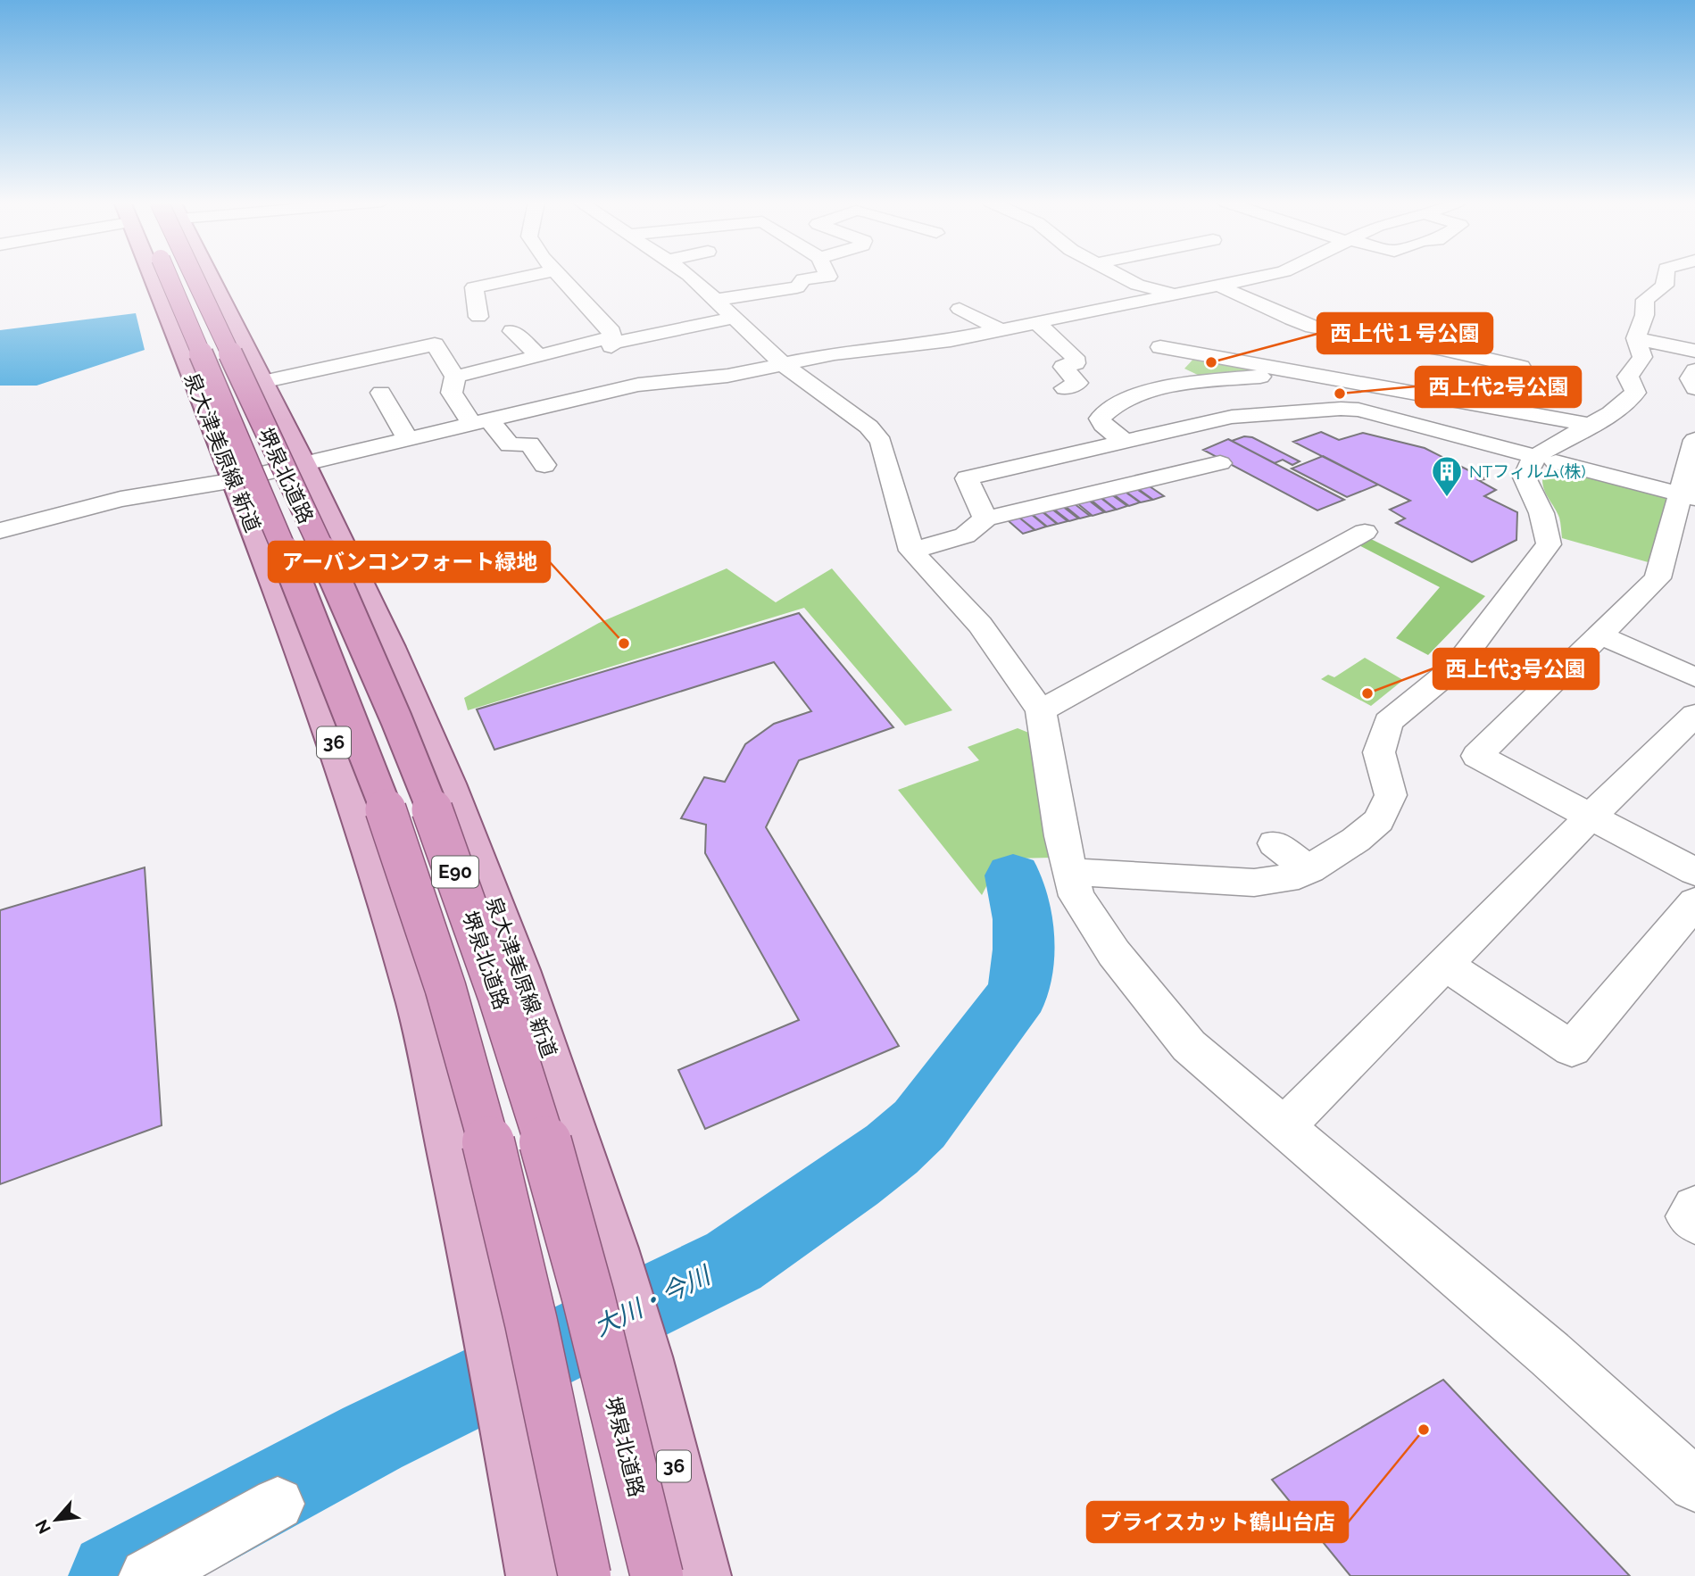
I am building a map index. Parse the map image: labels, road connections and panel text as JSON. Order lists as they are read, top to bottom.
{
  "streets": {
    "highway": ["堺泉北道路", "E90"],
    "main road": ["泉大津美原線 新道", "36"]
  },
  "water": ["大川・今川"],
  "places": {
    "other": [
      "西上代１号公園",
      "西上代2号公園",
      "アーバンコンフォート緑地",
      "西上代3号公園",
      "プライスカット鶴山台店"
    ],
    "building": ["NTフィルム(株)"]
  },
  "north": "bottom left"
}
